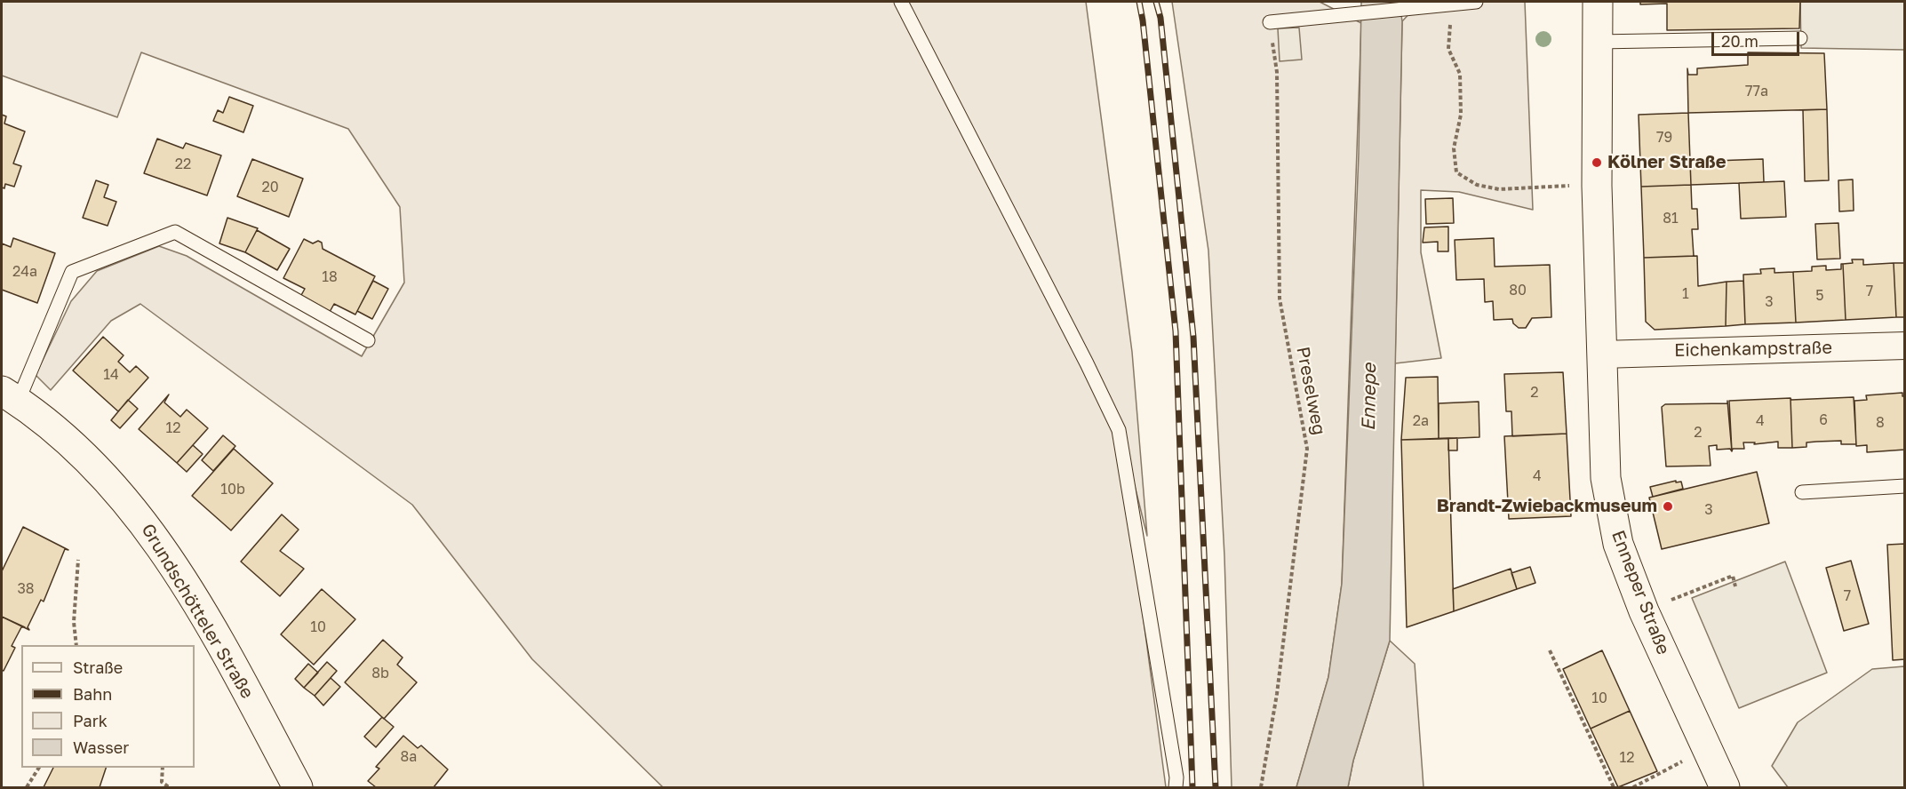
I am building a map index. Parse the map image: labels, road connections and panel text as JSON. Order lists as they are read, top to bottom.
{
  "streets": {
    "main road": ["Enneper Straße", "Grundschötteler Straße"],
    "street": ["Eichenkampstraße"],
    "path": ["Preselweg"]
  },
  "crossings": [
    ["Eichenkampstraße", "Enneper Straße"]
  ],
  "water": ["Ennepe"],
  "places": ["Kölner Straße", "Brandt-Zwiebackmuseum"],
  "house_numbers": [
    "77a",
    "79",
    "22",
    "20",
    "81",
    "24a",
    "18",
    "80",
    "7",
    "1",
    "5",
    "3",
    "14",
    "2",
    "6",
    "2a",
    "4",
    "8",
    "12",
    "2",
    "4",
    "10b",
    "3",
    "38",
    "7",
    "10",
    "8b",
    "10",
    "8a",
    "12"
  ],
  "legend": [
    "Straße",
    "Bahn",
    "Park",
    "Wasser"
  ],
  "scale_bar": "20 m"
}
